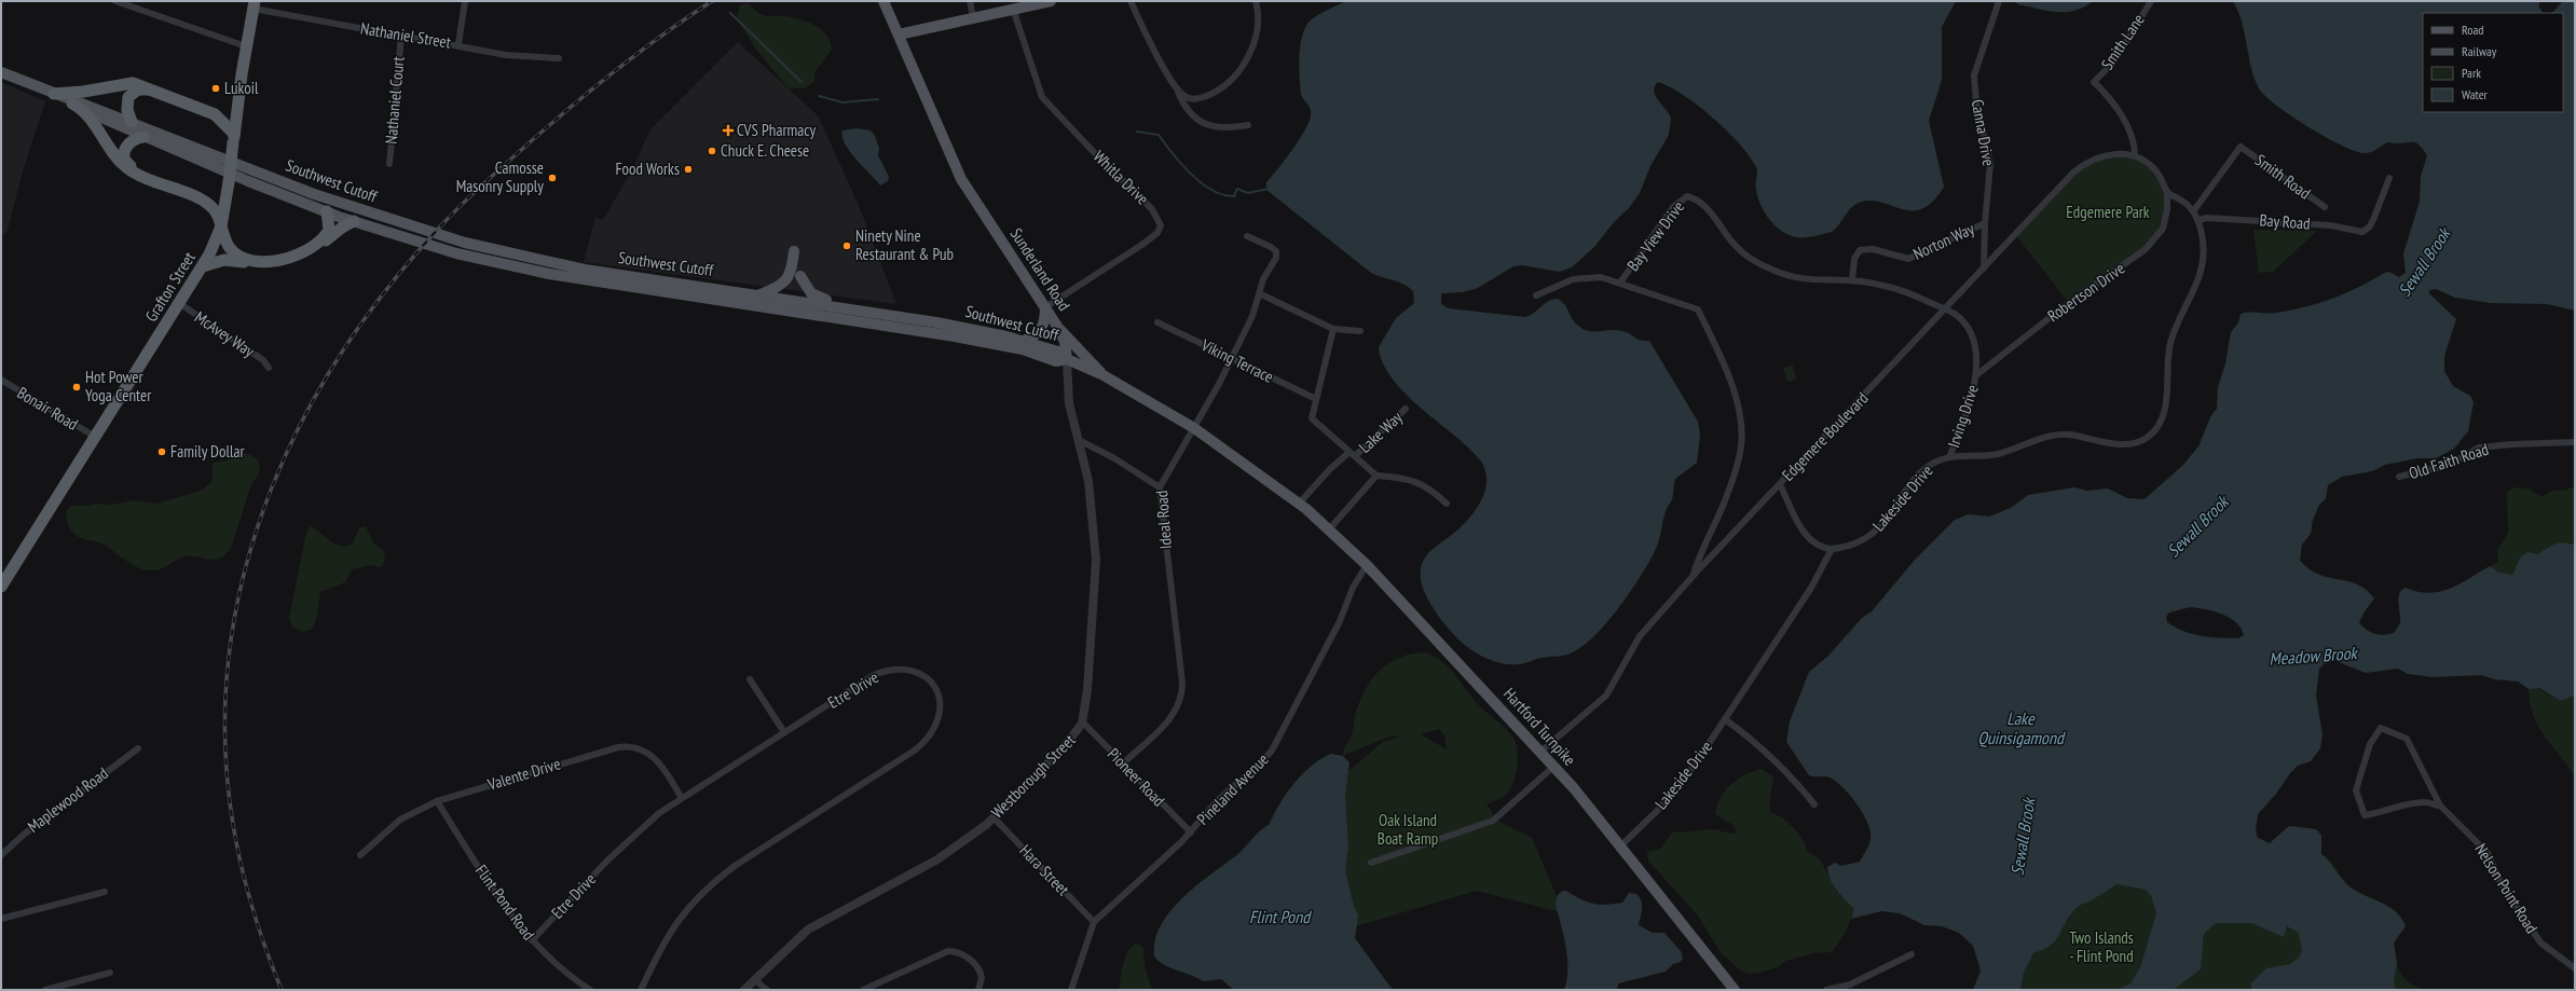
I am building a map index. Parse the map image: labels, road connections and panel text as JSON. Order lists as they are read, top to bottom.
{
  "streets": {
    "highway": ["Southwest Cutoff", "Grafton Street"],
    "main road": ["Sunderland Road", "Hartford Turnpike"],
    "street": [
      "Nathaniel Street",
      "Smith Lane",
      "Nathaniel Court",
      "Canna Drive",
      "Smith Road",
      "Whitla Drive",
      "Bay Road",
      "Bay View Drive",
      "Norton Way",
      "Robertson Drive",
      "McAvey Way",
      "Viking Terrace",
      "Bonair Road",
      "Irving Drive",
      "Lake Way",
      "Edgemere Boulevard",
      "Old Faith Road",
      "Lakeside Drive",
      "Ideal Road",
      "Etre Drive",
      "Valente Drive",
      "Westborough Street",
      "Pioneer Road",
      "Pineland Avenue",
      "Maplewood Road",
      "Hara Street",
      "Nelson Point Road",
      "Flint Pond Road"
    ]
  },
  "crossings": [
    ["Nathaniel Street", "Nathaniel Court"],
    ["Nathaniel Street", "Grafton Street"],
    ["Smith Lane", "Edgemere Boulevard"],
    ["Canna Drive", "Norton Way"],
    ["Canna Drive", "Edgemere Boulevard"],
    ["Smith Road", "Lakeside Drive"],
    ["Whitla Drive", "Sunderland Road"],
    ["Southwest Cutoff", "Sunderland Road"],
    ["Southwest Cutoff", "Westborough Street"],
    ["Bay Road", "Lakeside Drive"],
    ["Bay View Drive", "Norton Way"],
    ["Bay View Drive", "Irving Drive"],
    ["Bay View Drive", "Edgemere Boulevard"],
    ["Sunderland Road", "Westborough Street"],
    ["Grafton Street", "McAvey Way"],
    ["Grafton Street", "Bonair Road"],
    ["Robertson Drive", "Irving Drive"],
    ["Viking Terrace", "Ideal Road"],
    ["Irving Drive", "Edgemere Boulevard"],
    ["Irving Drive", "Lakeside Drive"],
    ["Lake Way", "Hartford Turnpike"],
    ["Edgemere Boulevard", "Hartford Turnpike"],
    ["Lakeside Drive", "Hartford Turnpike"],
    ["Ideal Road", "Pioneer Road"],
    ["Etre Drive", "Valente Drive"],
    ["Etre Drive", "Flint Pond Road"],
    ["Hartford Turnpike", "Pineland Avenue"],
    ["Valente Drive", "Flint Pond Road"],
    ["Westborough Street", "Pioneer Road"],
    ["Westborough Street", "Hara Street"],
    ["Pioneer Road", "Pineland Avenue"],
    ["Pineland Avenue", "Hara Street"]
  ],
  "water": [
    "Sewall Brook",
    "Meadow Brook",
    "Lake Quinsigamond",
    "Flint Pond"
  ],
  "parks": ["Edgemere Park", "Oak Island Boat Ramp", "Two Islands - Flint Pond"],
  "places": {
    "other": [
      "Lukoil",
      "Chuck E. Cheese",
      "Food Works",
      "Camosse Masonry Supply",
      "Ninety Nine Restaurant & Pub",
      "Hot Power Yoga Center",
      "Family Dollar"
    ],
    "health": ["CVS Pharmacy"]
  },
  "legend": [
    "Road",
    "Railway",
    "Park",
    "Water"
  ]
}
